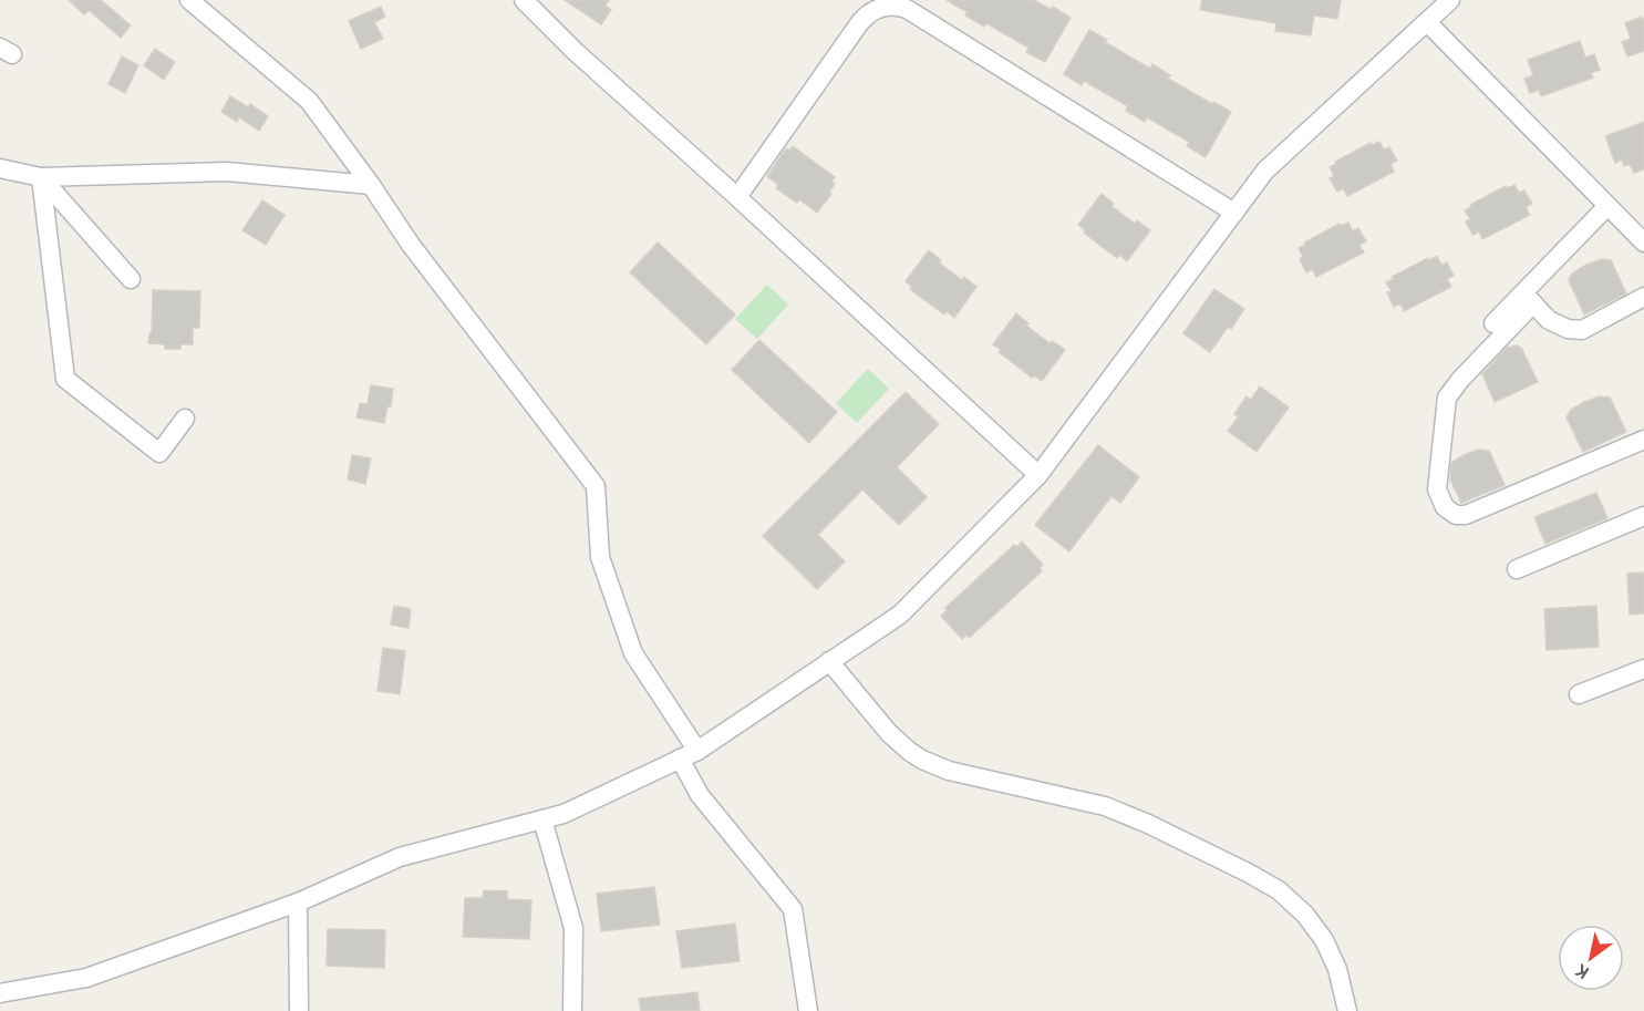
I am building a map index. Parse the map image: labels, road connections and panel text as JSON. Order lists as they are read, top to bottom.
{
  "north": "bottom left"
}
